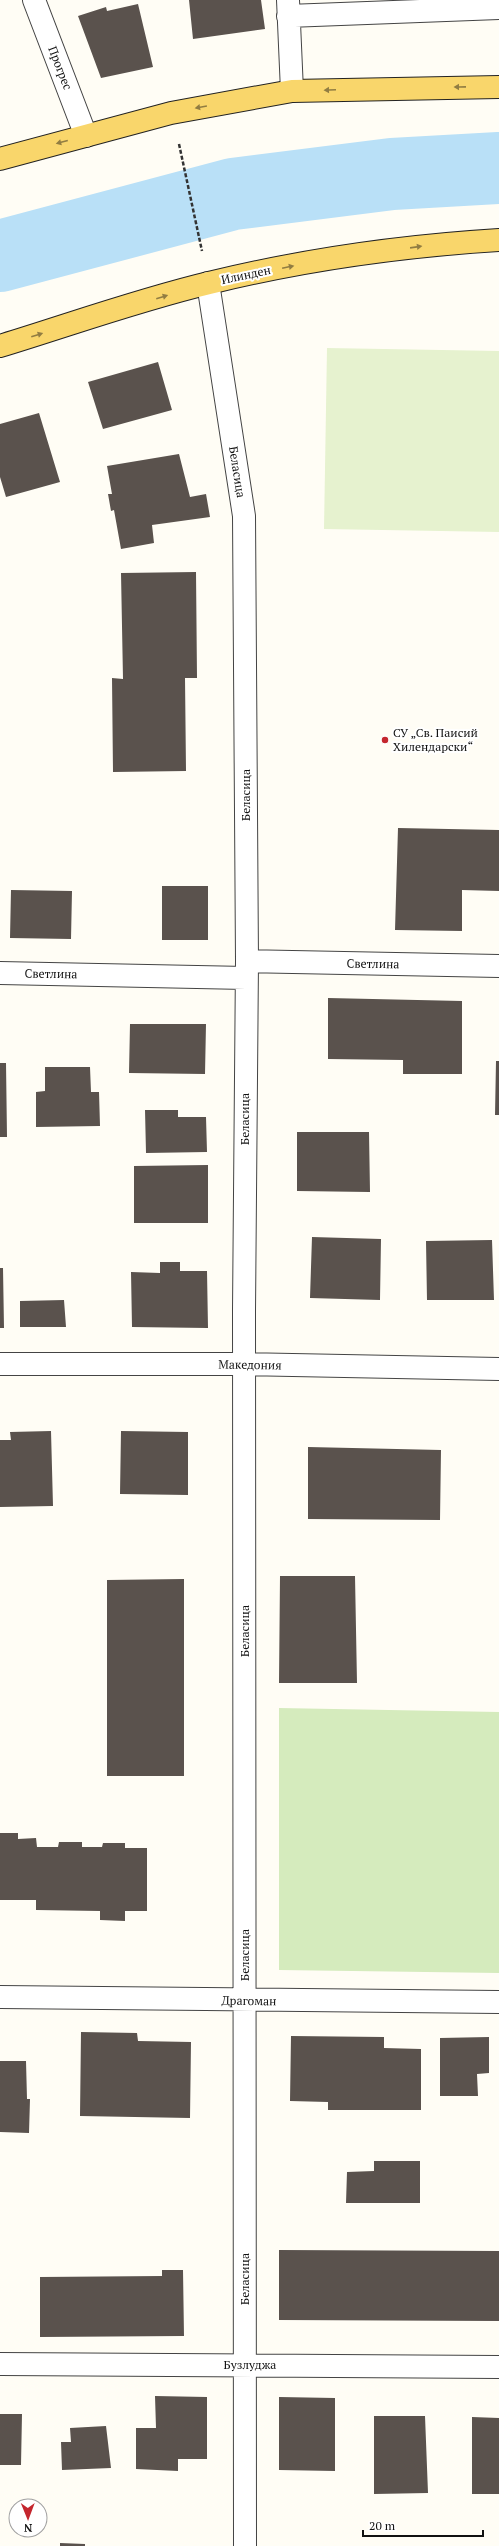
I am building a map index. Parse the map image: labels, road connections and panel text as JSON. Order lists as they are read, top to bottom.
{
  "streets": {
    "main road": ["Илинден"],
    "street": [
      "Прогрес",
      "Беласица",
      "Светлина",
      "Македония",
      "Драгоман",
      "Бузлуджа"
    ]
  },
  "crossings": [
    ["Илинден", "Беласица"],
    ["Беласица", "Светлина"],
    ["Беласица", "Македония"],
    ["Беласица", "Драгоман"],
    ["Беласица", "Бузлуджа"]
  ],
  "places": ["СУ „Св. Паисий Хилендарски“"],
  "scale_bar": "20 m",
  "north": "bottom"
}
